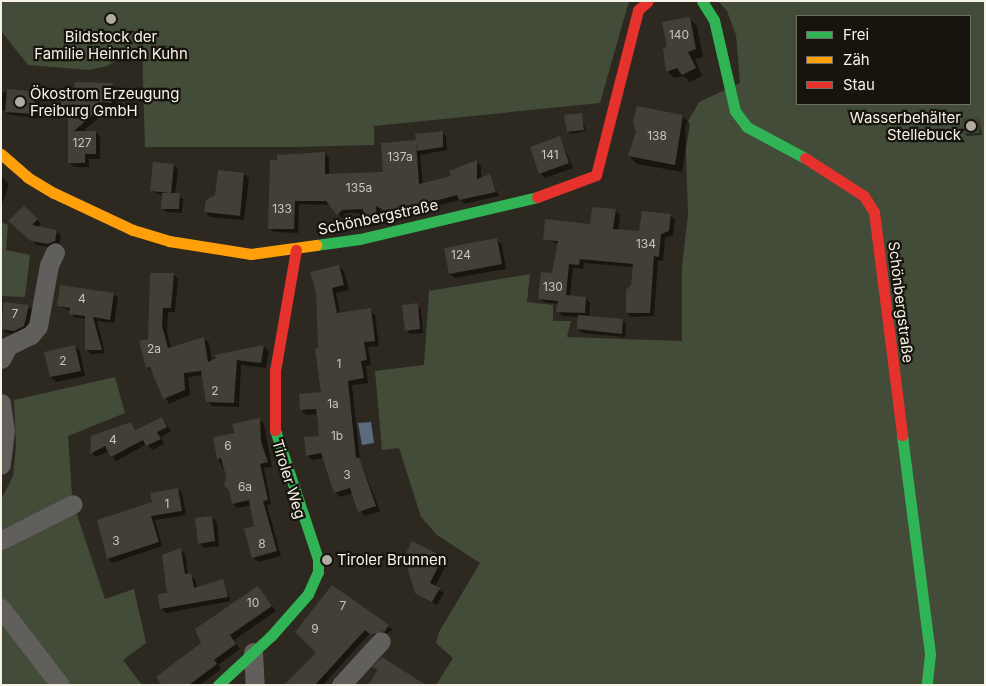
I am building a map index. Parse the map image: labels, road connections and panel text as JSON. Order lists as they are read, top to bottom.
{
  "streets": {
    "street": ["Schönbergstraße", "Tiroler Weg"]
  },
  "crossings": [
    ["Schönbergstraße", "Tiroler Weg"]
  ],
  "places": [
    "Bildstock der Familie Heinrich Kuhn",
    "Ökostrom Erzeugung Freiburg GmbH",
    "Wasserbehälter Stellebuck",
    "Tiroler Brunnen"
  ],
  "house_numbers": [
    "140",
    "138",
    "127",
    "141",
    "137a",
    "135a",
    "133",
    "134",
    "124",
    "130",
    "4",
    "7",
    "2a",
    "2",
    "1",
    "2",
    "1a",
    "1b",
    "4",
    "6",
    "3",
    "6a",
    "1",
    "3",
    "8",
    "10",
    "7",
    "9"
  ],
  "legend": ["Frei", "Zäh", "Stau"]
}
